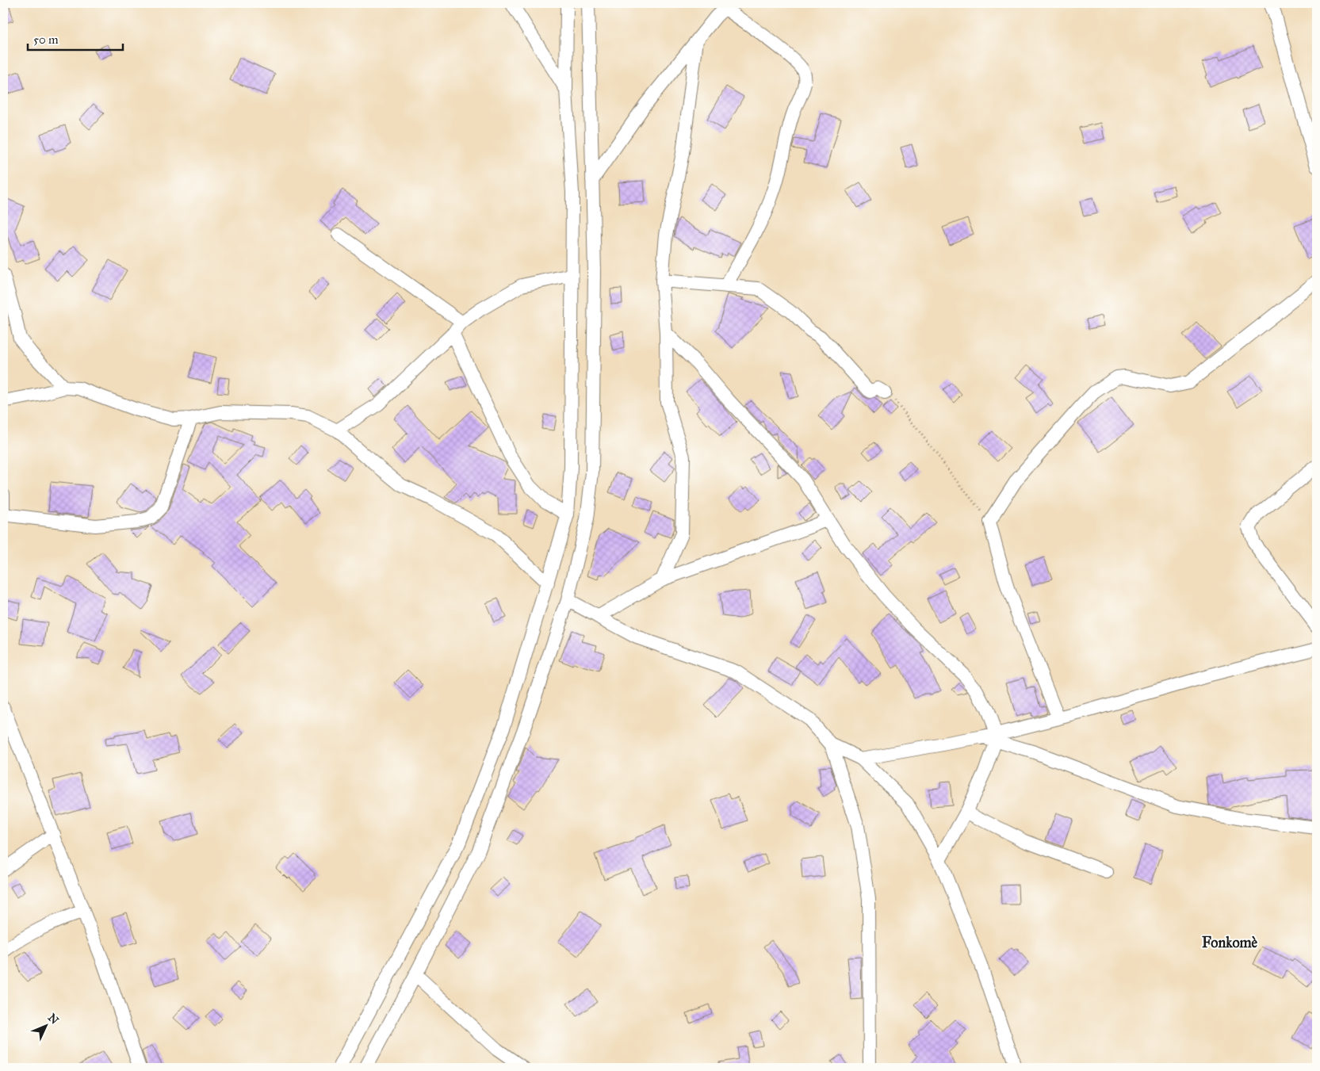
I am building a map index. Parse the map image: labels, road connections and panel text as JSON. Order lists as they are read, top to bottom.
{
  "districts": ["Fonkomè"],
  "scale_bar": "50 m",
  "north": "top right"
}
